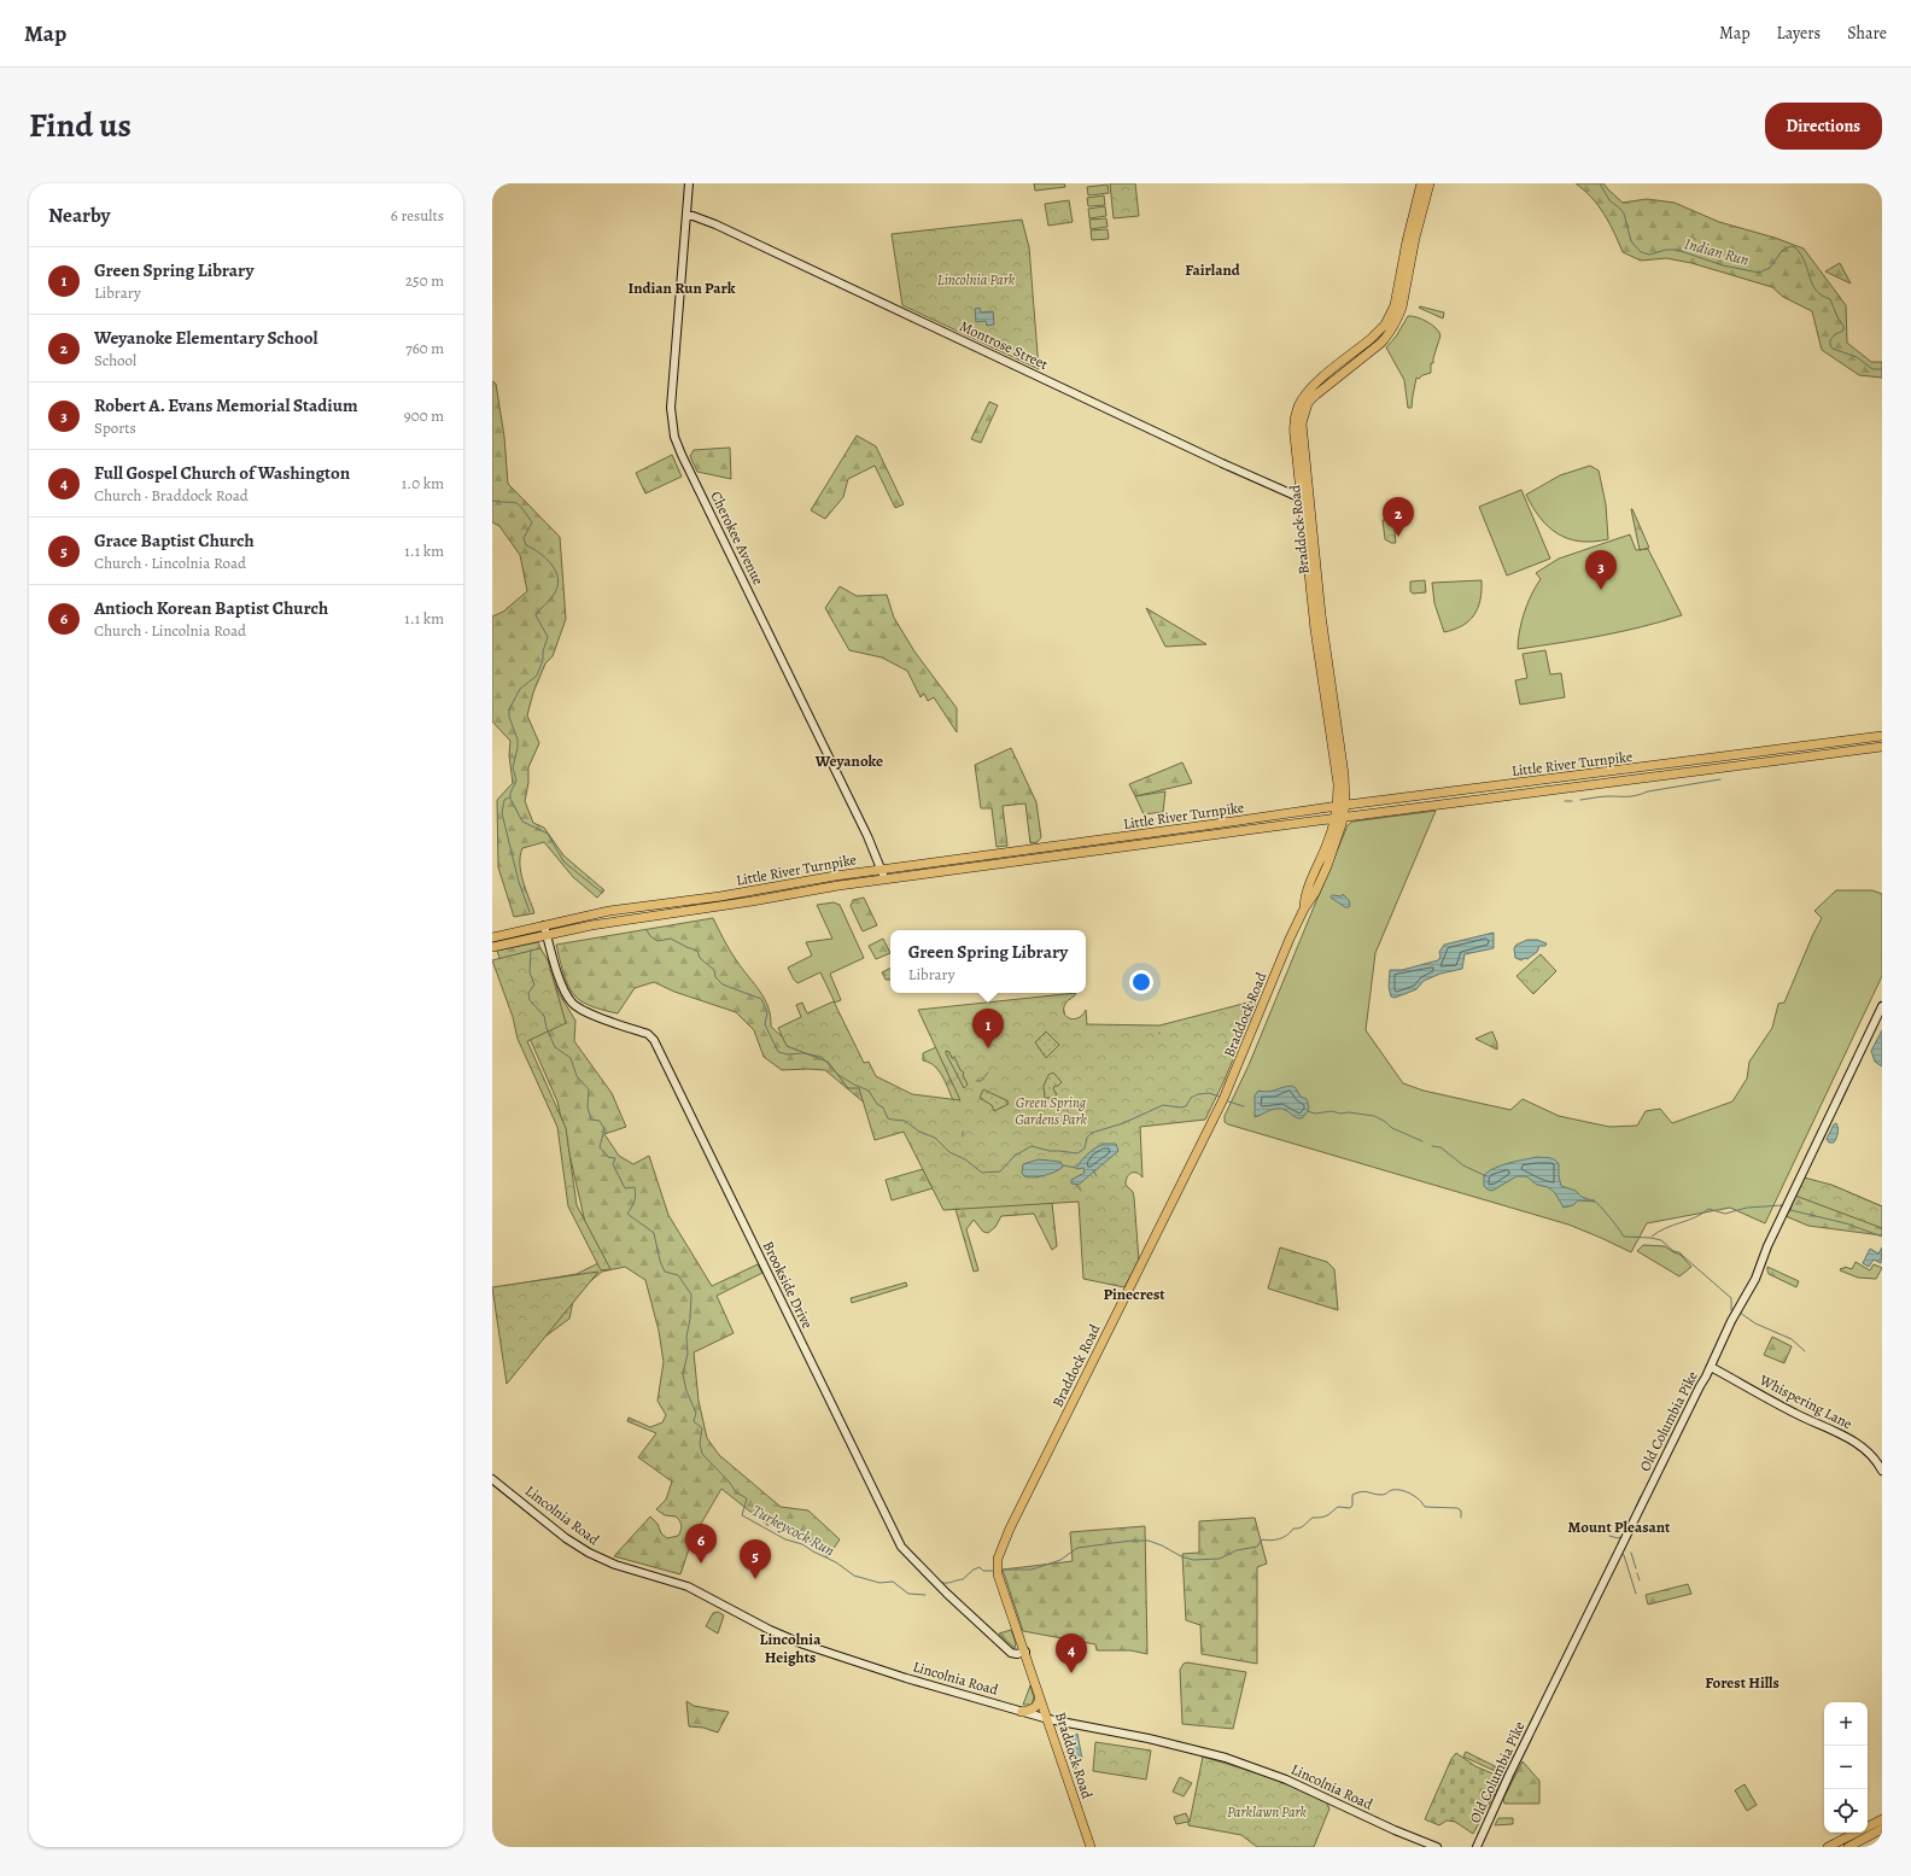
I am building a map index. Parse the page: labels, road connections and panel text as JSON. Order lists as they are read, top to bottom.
{
  "streets": {
    "main road": ["Braddock Road", "Little River Turnpike"],
    "street": [
      "Montrose Street",
      "Cherokee Avenue",
      "Brookside Drive",
      "Whispering Lane",
      "Old Columbia Pike",
      "Lincolnia Road"
    ]
  },
  "crossings": [
    ["Montrose Street", "Braddock Road"],
    ["Montrose Street", "Cherokee Avenue"],
    ["Braddock Road", "Little River Turnpike"],
    ["Braddock Road", "Brookside Drive"],
    ["Braddock Road", "Lincolnia Road"],
    ["Cherokee Avenue", "Little River Turnpike"],
    ["Little River Turnpike", "Brookside Drive"],
    ["Whispering Lane", "Old Columbia Pike"]
  ],
  "districts": [
    "Fairland",
    "Indian Run Park",
    "Weyanoke",
    "Pinecrest",
    "Mount Pleasant",
    "Lincolnia Heights",
    "Forest Hills"
  ],
  "water": ["Indian Run", "Turkeycock Run"],
  "parks": ["Lincolnia Park", "Green Spring Gardens Park", "Parklawn Park"],
  "page": {
    "header": "Map",
    "nav": ["Map", "Layers", "Share"],
    "title": "Find us",
    "buttons": "Directions",
    "heading": ["Nearby", "6 results"],
    "list": [
      {
        "mark": "1",
        "name": "Green Spring Library",
        "note": "Library",
        "value": "250 m"
      },
      {
        "mark": "2",
        "name": "Weyanoke Elementary School",
        "note": "School",
        "value": "760 m"
      },
      {
        "mark": "3",
        "name": "Robert A. Evans Memorial Stadium",
        "note": "Sports",
        "value": "900 m"
      },
      {
        "mark": "4",
        "name": "Full Gospel Church of Washington",
        "note": "Church · Braddock Road",
        "value": "1.0 km"
      },
      {
        "mark": "5",
        "name": "Grace Baptist Church",
        "note": "Church · Lincolnia Road",
        "value": "1.1 km"
      },
      {
        "mark": "6",
        "name": "Antioch Korean Baptist Church",
        "note": "Church · Lincolnia Road",
        "value": "1.1 km"
      }
    ],
    "pins": [
      "2",
      "3",
      "1",
      "6",
      "5",
      "4"
    ],
    "popup": ["Green Spring Library", "Library"],
    "map_buttons": ["+", "−"]
  }
}
